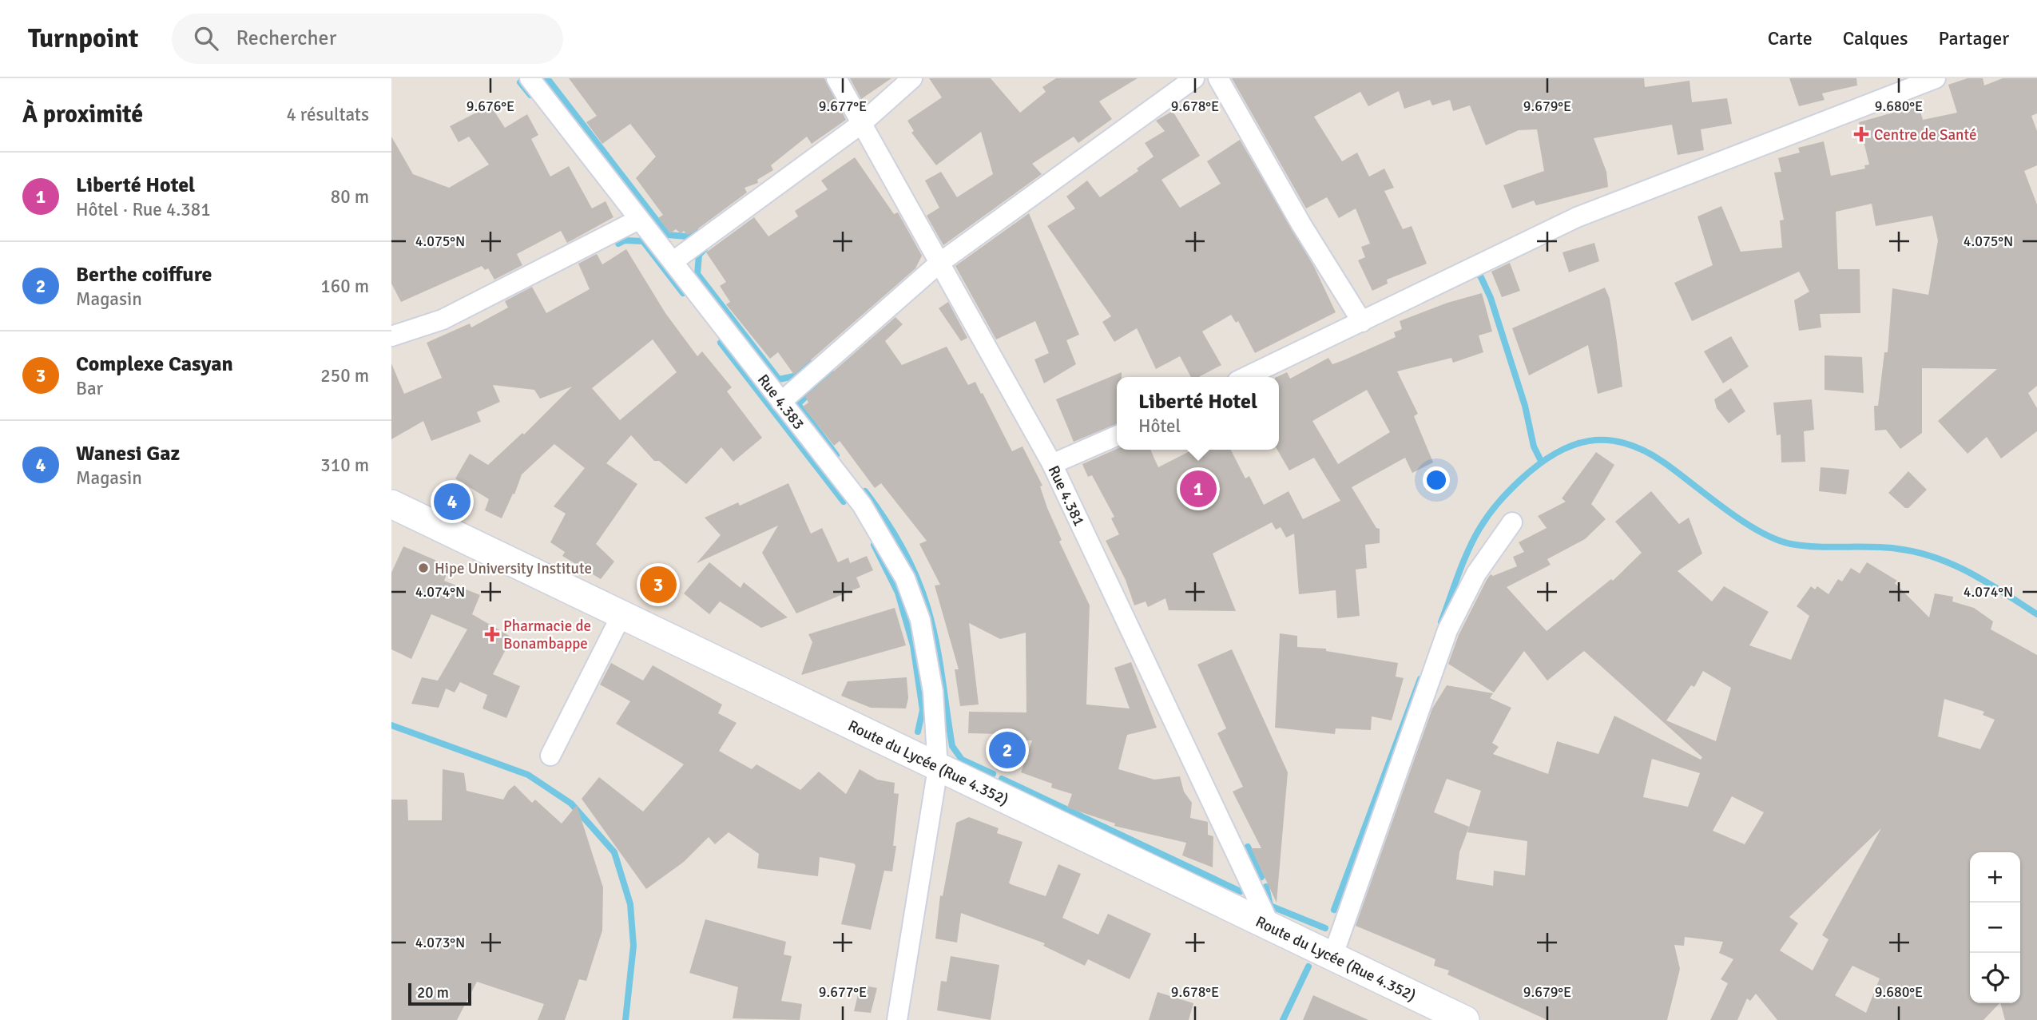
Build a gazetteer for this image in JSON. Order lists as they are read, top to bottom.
{
  "streets": {
    "main road": ["Route du Lycée (Rue 4.352)"],
    "street": ["Rue 4.383", "Rue 4.381"]
  },
  "crossings": [
    ["Rue 4.383", "Route du Lycée (Rue 4.352)"],
    ["Rue 4.381", "Route du Lycée (Rue 4.352)"]
  ],
  "places": {
    "health": ["Centre de Santé", "Pharmacie de Bonambappe"],
    "other": ["Hipe University Institute"]
  },
  "scale_bar": "20 m",
  "page": {
    "header": "Turnpoint",
    "search": "Rechercher",
    "nav": ["Carte", "Calques", "Partager"],
    "heading": ["À proximité", "4 résultats"],
    "list": [
      {
        "mark": "1",
        "name": "Liberté Hotel",
        "note": "Hôtel · Rue 4.381",
        "value": "80 m"
      },
      {
        "mark": "2",
        "name": "Berthe coiffure",
        "note": "Magasin",
        "value": "160 m"
      },
      {
        "mark": "3",
        "name": "Complexe Casyan",
        "note": "Bar",
        "value": "250 m"
      },
      {
        "mark": "4",
        "name": "Wanesi Gaz",
        "note": "Magasin",
        "value": "310 m"
      }
    ],
    "popup": ["Liberté Hotel", "Hôtel"],
    "pins": [
      "1",
      "4",
      "3",
      "2"
    ],
    "map_buttons": ["+", "−"],
    "scale": "20 m"
  },
  "coordinates": [
    "9.676°E",
    "9.677°E",
    "9.678°E",
    "9.679°E",
    "9.680°E",
    "4.075°N",
    "4.074°N",
    "4.073°N"
  ]
}
